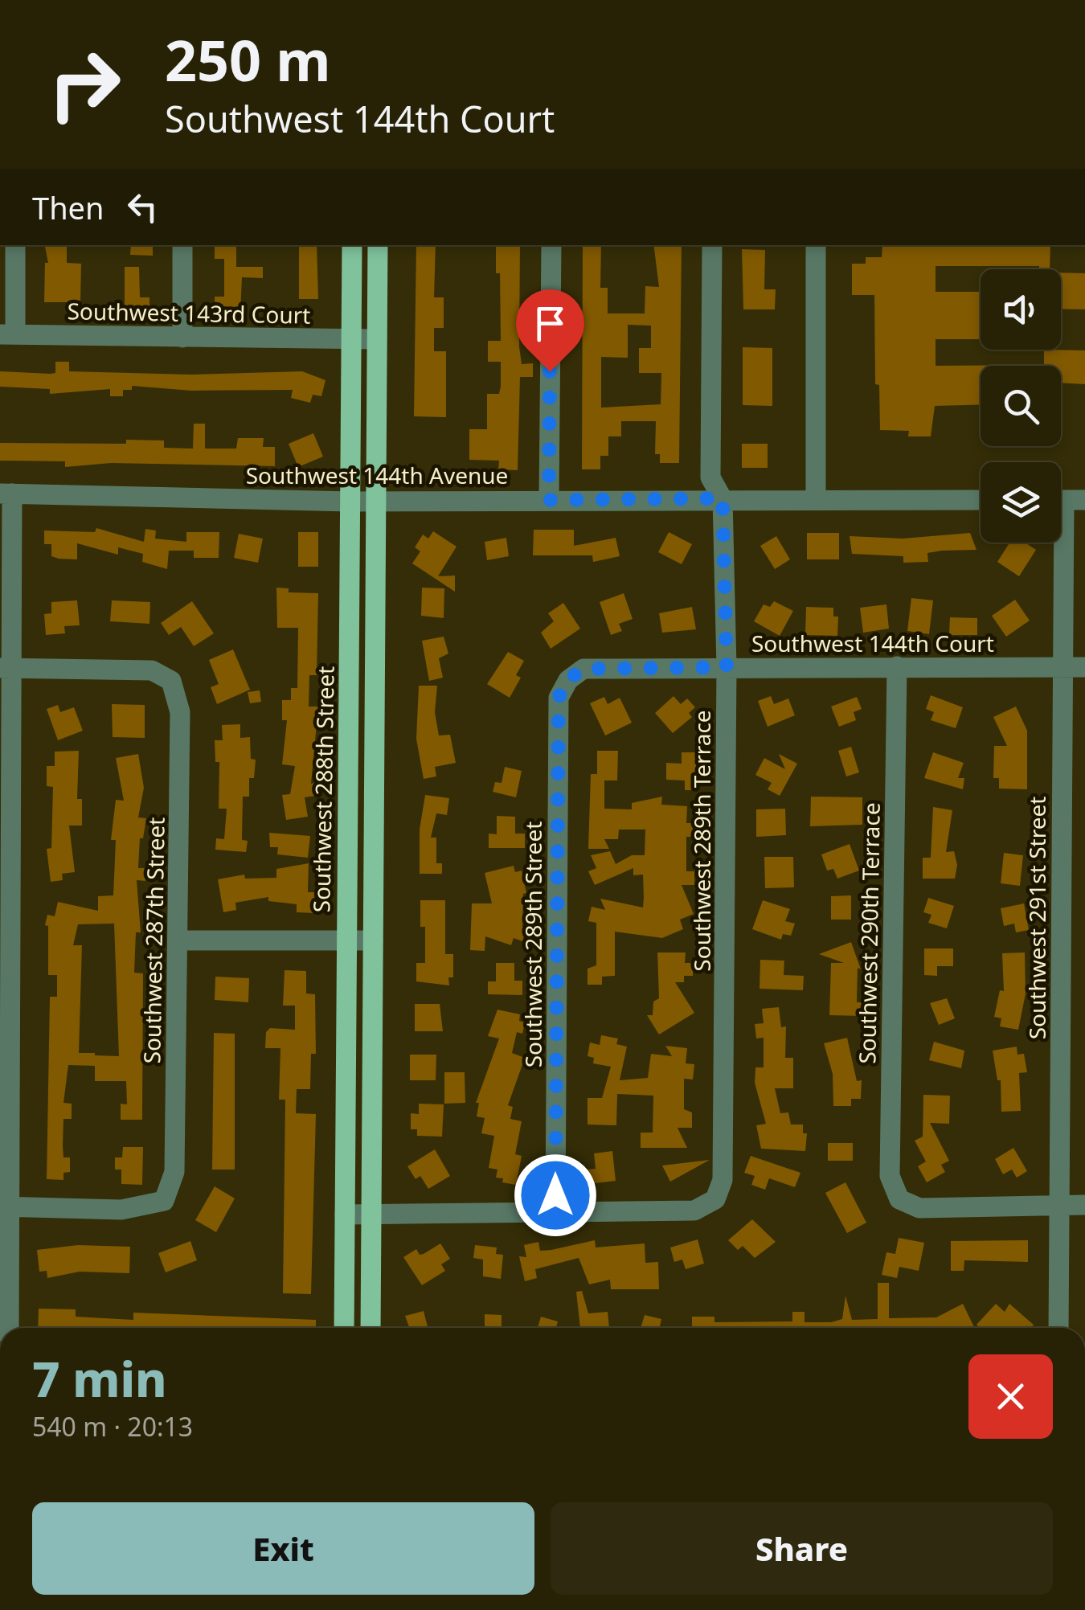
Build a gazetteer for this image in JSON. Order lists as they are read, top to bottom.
{
  "streets": {
    "main road": ["Southwest 288th Street"],
    "street": [
      "Southwest 143rd Court",
      "Southwest 144th Avenue",
      "Southwest 144th Court",
      "Southwest 289th Terrace",
      "Southwest 291st Street",
      "Southwest 290th Terrace",
      "Southwest 287th Street",
      "Southwest 289th Street"
    ]
  },
  "crossings": [
    ["Southwest 143rd Court", "Southwest 288th Street"],
    ["Southwest 144th Avenue", "Southwest 288th Street"],
    ["Southwest 144th Avenue", "Southwest 289th Terrace"],
    ["Southwest 144th Court", "Southwest 289th Terrace"],
    ["Southwest 144th Court", "Southwest 291st Street"],
    ["Southwest 144th Court", "Southwest 290th Terrace"],
    ["Southwest 144th Court", "Southwest 289th Street"],
    ["Southwest 289th Terrace", "Southwest 289th Street"],
    ["Southwest 291st Street", "Southwest 290th Terrace"]
  ],
  "page": {
    "turn": ["250 m", "Southwest 144th Court"],
    "then": "Then",
    "heading": ["7 min", "540 m · 20:13"],
    "buttons": ["Exit", "Share"]
  }
}
